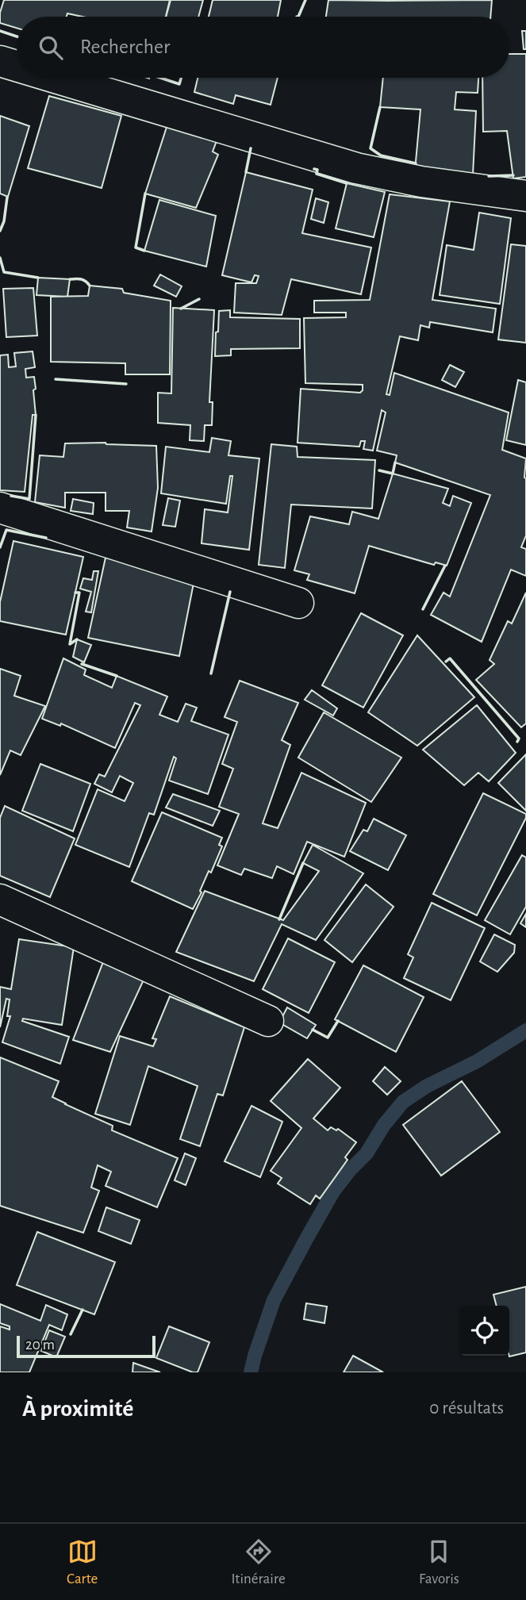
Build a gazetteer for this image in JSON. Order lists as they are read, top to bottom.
{
  "scale_bar": "20 m",
  "page": {
    "search": "Rechercher",
    "scale": "20 m",
    "heading": ["À proximité", "0 résultats"],
    "nav": ["Carte", "Itinéraire", "Favoris"]
  }
}
